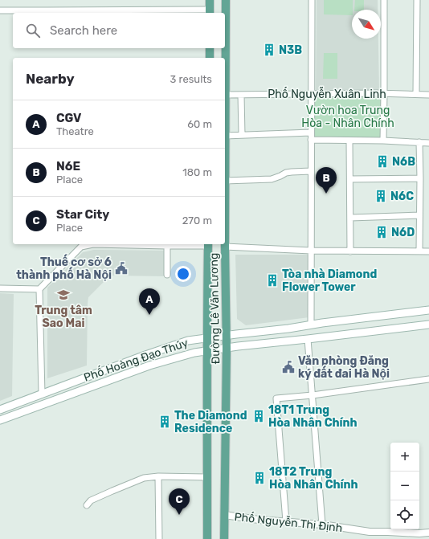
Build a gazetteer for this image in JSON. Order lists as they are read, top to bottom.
{
  "streets": {
    "main road": ["Đường Lê Văn Lương", "Phố Hoàng Đạo Thúy"],
    "street": ["Phố Nguyễn Xuân Linh", "Phố Nguyễn Thị Định"]
  },
  "crossings": [
    ["Phố Nguyễn Xuân Linh", "Đường Lê Văn Lương"],
    ["Đường Lê Văn Lương", "Phố Hoàng Đạo Thúy"],
    ["Đường Lê Văn Lương", "Phố Nguyễn Thị Định"]
  ],
  "parks": ["Vườn hoa Trung Hòa - Nhân Chính"],
  "places": {
    "building": [
      "N3B",
      "N6B",
      "N6C",
      "N6D",
      "Tòa nhà Diamond Flower Tower",
      "18T1 Trung Hòa Nhân Chính",
      "The Diamond Residence",
      "18T2 Trung Hòa Nhân Chính"
    ],
    "public building": ["Thuế cơ sở 6 thành phố Hà Nội", "Văn phòng Đăng ký đất đai Hà Nội"],
    "school or university": ["Trung tâm Sao Mai"]
  },
  "north": "bottom right",
  "page": {
    "search": "Search here",
    "heading": ["Nearby", "3 results"],
    "list": [
      {
        "mark": "A",
        "name": "CGV",
        "note": "Theatre",
        "value": "60 m"
      },
      {
        "mark": "B",
        "name": "N6E",
        "note": "Place",
        "value": "180 m"
      },
      {
        "mark": "C",
        "name": "Star City",
        "note": "Place",
        "value": "270 m"
      }
    ],
    "pins": ["B", "A", "C"],
    "map_buttons": ["+", "−"]
  }
}
